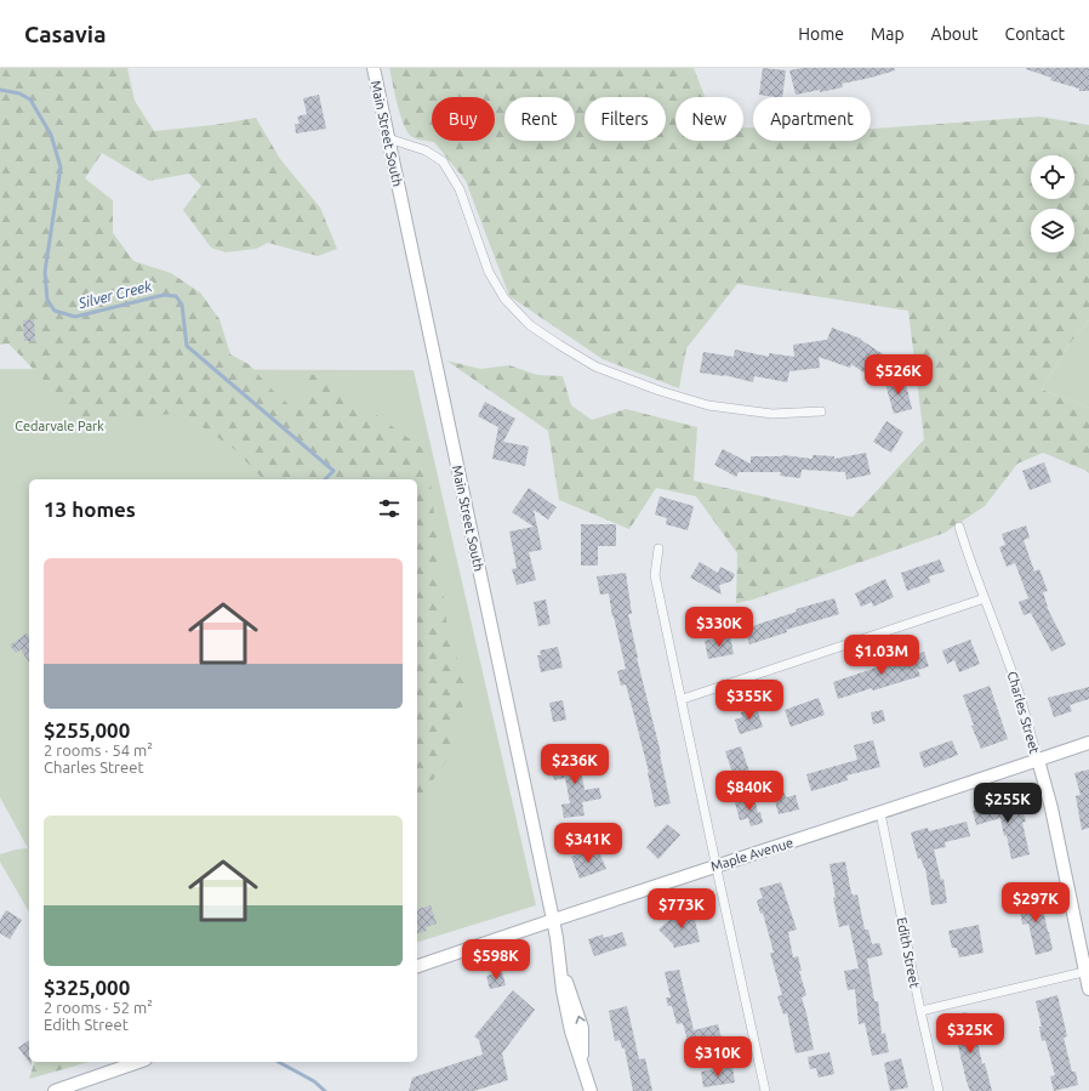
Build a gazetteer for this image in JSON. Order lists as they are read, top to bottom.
{
  "streets": {
    "street": [
      "Main Street South",
      "Charles Street",
      "Maple Avenue",
      "Edith Street"
    ]
  },
  "crossings": [
    ["Main Street South", "Maple Avenue"],
    ["Charles Street", "Maple Avenue"],
    ["Maple Avenue", "Edith Street"]
  ],
  "water": ["Silver Creek"],
  "parks": ["Cedarvale Park"],
  "page": {
    "header": "Casavia",
    "nav": [
      "Home",
      "Map",
      "About",
      "Contact"
    ],
    "chip": [
      "Buy",
      "Rent",
      "Filters",
      "New",
      "Apartment"
    ],
    "price": [
      "$526K",
      "$330K",
      "$1.03M",
      "$355K",
      "$236K",
      "$840K",
      "$255K",
      "$341K",
      "$297K",
      "$773K",
      "$598K",
      "$325K",
      "$310K"
    ],
    "heading": "13 homes",
    "list": [
      {
        "name": "$255,000",
        "note": "2 rooms · 54 m² · Charles Street"
      },
      {
        "name": "$325,000",
        "note": "2 rooms · 52 m² · Edith Street"
      }
    ]
  }
}
